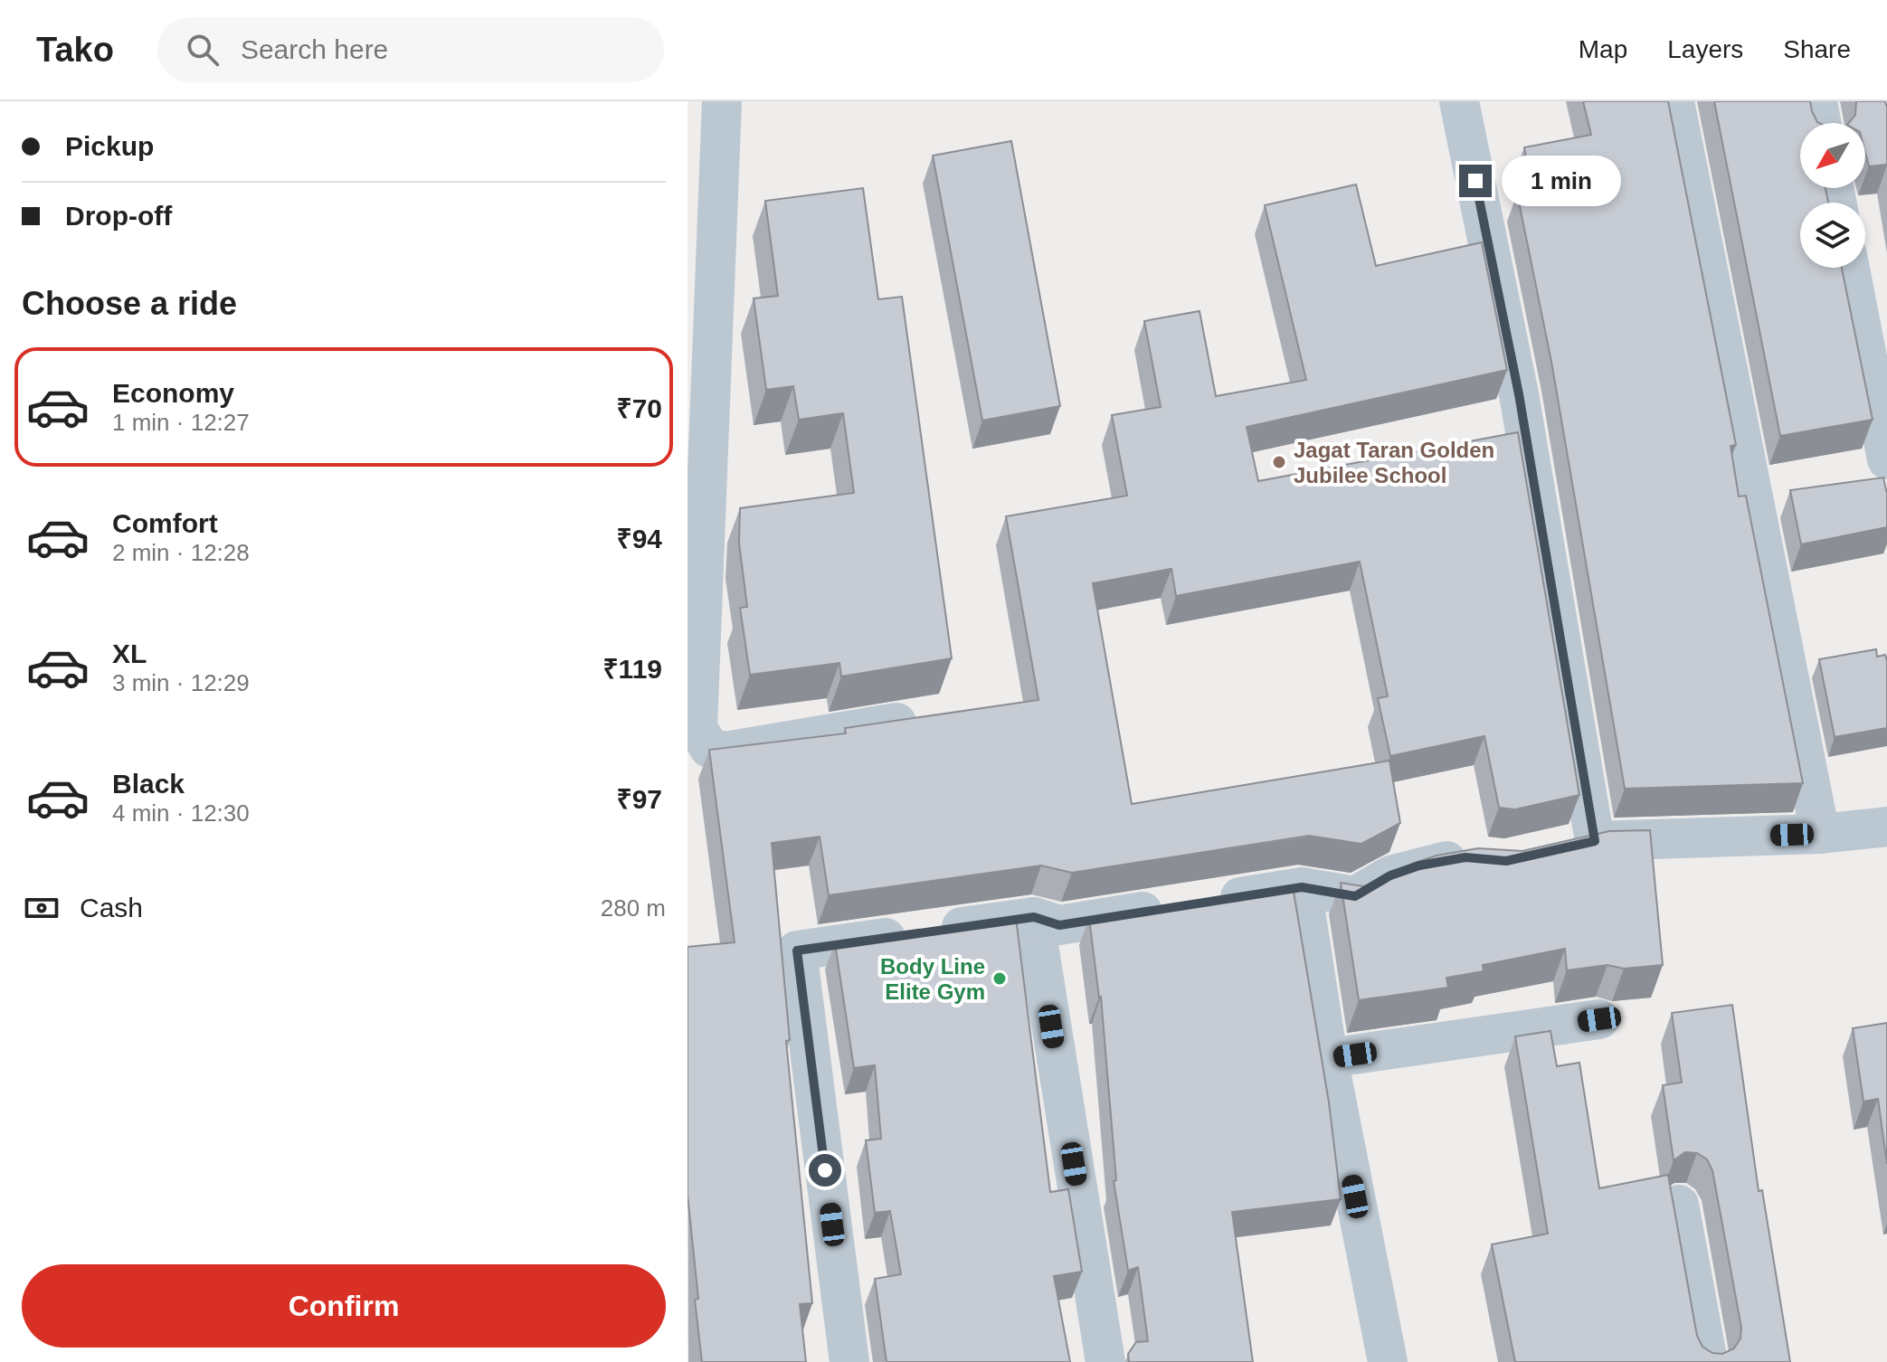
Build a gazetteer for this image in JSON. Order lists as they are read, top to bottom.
{
  "places": ["Jagat Taran Golden Jubilee School", "Body Line Elite Gym"],
  "north": "bottom left",
  "page": {
    "header": "Tako",
    "search": "Search here",
    "nav": ["Map", "Layers", "Share"],
    "banner": ["Pickup", "Drop-off"],
    "bubble": "1 min",
    "heading": "Choose a ride",
    "list": [
      {
        "name": "Economy",
        "note": "1 min · 12:27",
        "value": "₹70"
      },
      {
        "name": "Comfort",
        "note": "2 min · 12:28",
        "value": "₹94"
      },
      {
        "name": "XL",
        "note": "3 min · 12:29",
        "value": "₹119"
      },
      {
        "name": "Black",
        "note": "4 min · 12:30",
        "value": "₹97"
      }
    ],
    "pay": ["Cash", "280 m"],
    "buttons": "Confirm"
  }
}
